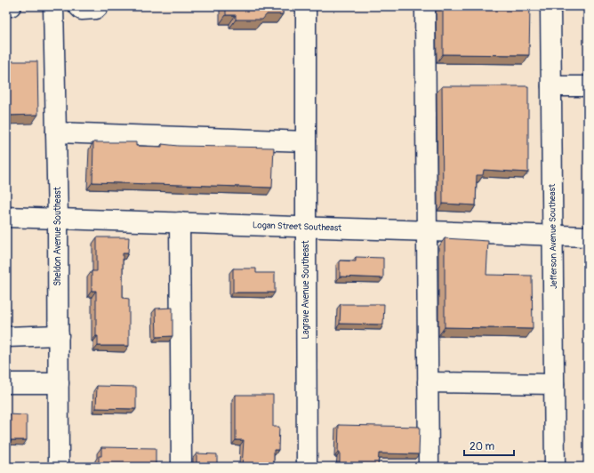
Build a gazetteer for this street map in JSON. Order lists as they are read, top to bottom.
{
  "streets": {
    "street": [
      "Logan Street Southeast",
      "Sheldon Avenue Southeast",
      "Jefferson Avenue Southeast",
      "Lagrave Avenue Southeast"
    ]
  },
  "crossings": [
    ["Logan Street Southeast", "Sheldon Avenue Southeast"],
    ["Logan Street Southeast", "Jefferson Avenue Southeast"],
    ["Logan Street Southeast", "Lagrave Avenue Southeast"]
  ],
  "scale_bar": "20 m"
}
